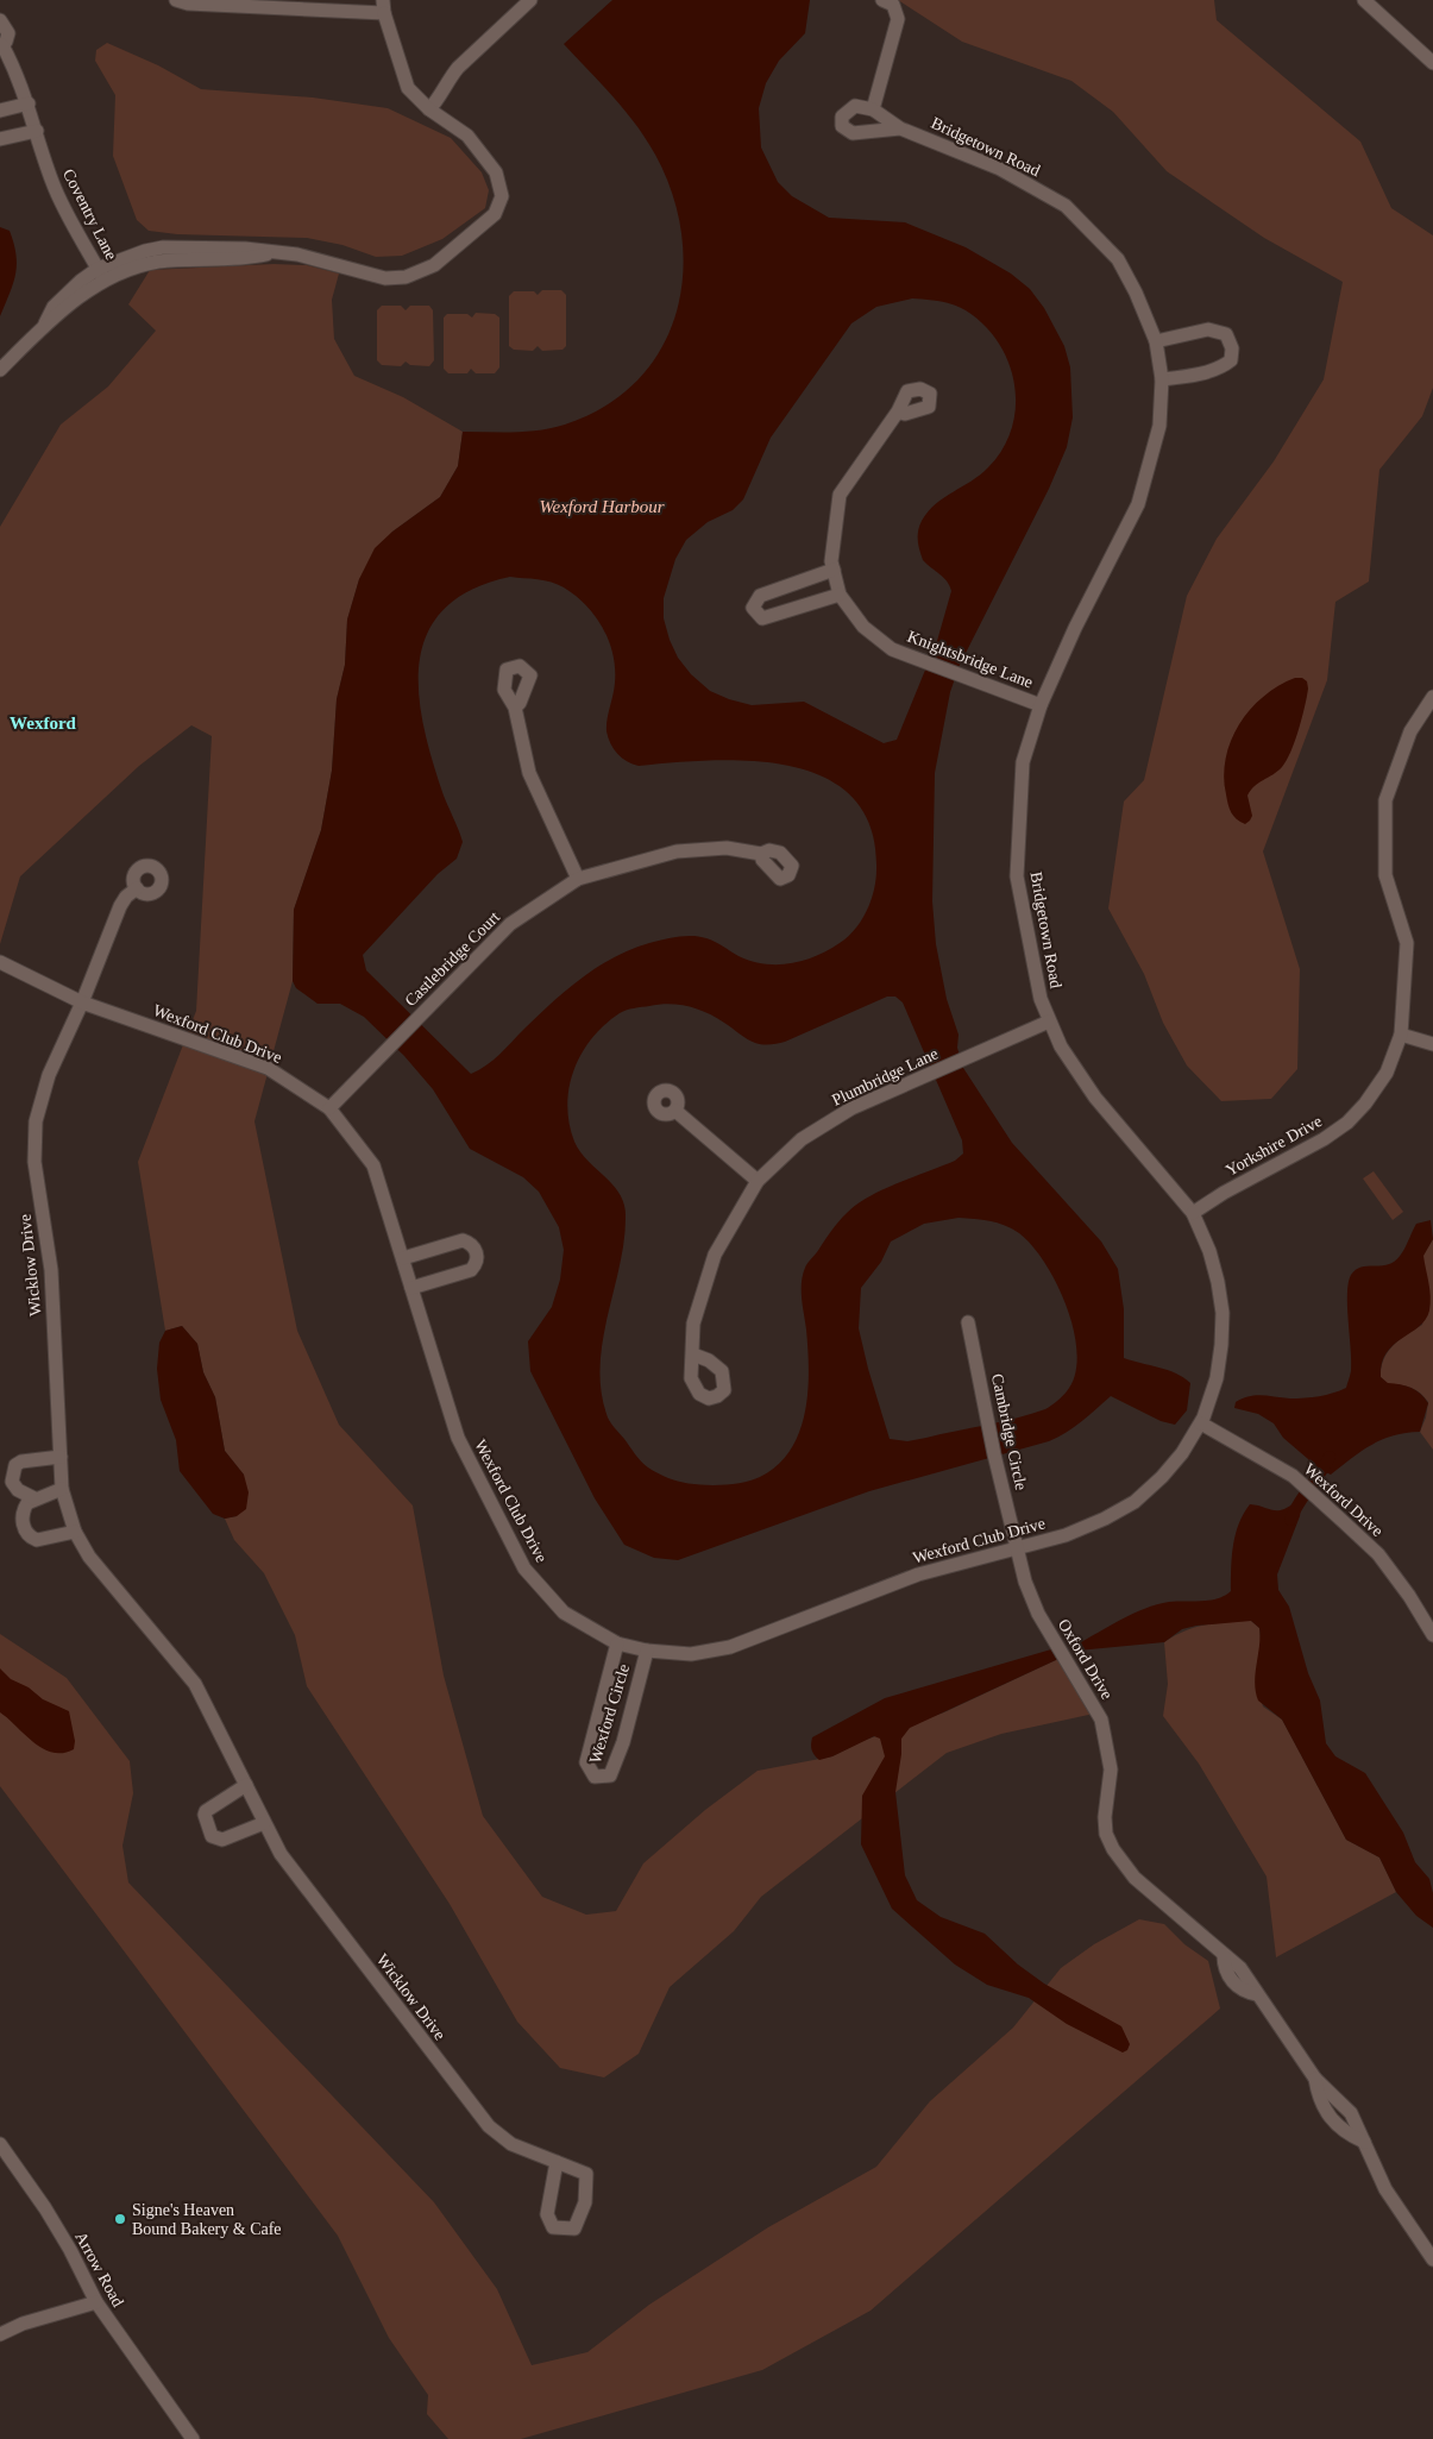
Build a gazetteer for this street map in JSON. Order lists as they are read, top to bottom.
{
  "streets": {
    "street": [
      "Bridgetown Road",
      "Coventry Lane",
      "Knightsbridge Lane",
      "Castlebridge Court",
      "Wexford Club Drive",
      "Plumbridge Lane",
      "Yorkshire Drive",
      "Wicklow Drive",
      "Cambridge Circle",
      "Wexford Drive",
      "Oxford Drive",
      "Wexford Circle",
      "Arrow Road"
    ]
  },
  "crossings": [
    ["Bridgetown Road", "Knightsbridge Lane"],
    ["Bridgetown Road", "Wexford Club Drive"],
    ["Bridgetown Road", "Plumbridge Lane"],
    ["Bridgetown Road", "Yorkshire Drive"],
    ["Bridgetown Road", "Wexford Drive"],
    ["Castlebridge Court", "Wexford Club Drive"],
    ["Wexford Club Drive", "Wicklow Drive"],
    ["Wexford Club Drive", "Cambridge Circle"],
    ["Wexford Club Drive", "Wexford Drive"],
    ["Wexford Club Drive", "Oxford Drive"],
    ["Wexford Club Drive", "Wexford Circle"],
    ["Cambridge Circle", "Oxford Drive"]
  ],
  "districts": ["Wexford"],
  "water": ["Wexford Harbour"],
  "places": ["Signe's Heaven Bound Bakery & Cafe"]
}
